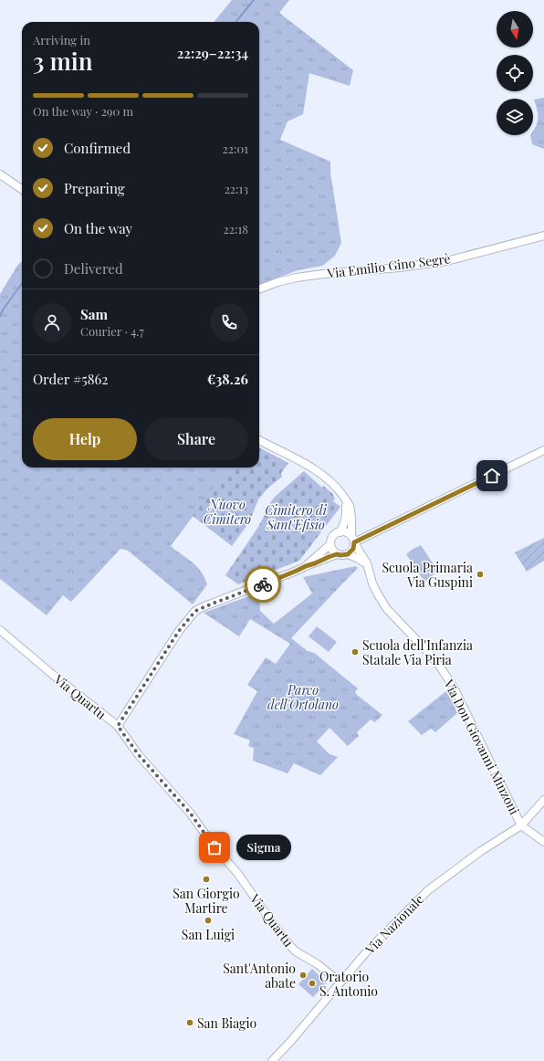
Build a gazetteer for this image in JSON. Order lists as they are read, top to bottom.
{
  "streets": {
    "street": [
      "Via Emilio Gino Segrè",
      "Via Quartu",
      "Via Don Giovanni Minzoni",
      "Via Nazionale"
    ]
  },
  "crossings": [
    ["Via Quartu", "Via Nazionale"],
    ["Via Don Giovanni Minzoni", "Via Nazionale"]
  ],
  "parks": ["Nuovo Cimitero", "Cimitero di Sant'Efisio", "Parco dell'Ortolano"],
  "places": [
    "Scuola Primaria Via Guspini",
    "Scuola dell'Infanzia Statale Via Piria",
    "Sigma",
    "San Giorgio Martire",
    "San Luigi",
    "Sant'Antonio abate",
    "Oratorio S. Antonio",
    "San Biagio"
  ],
  "north": "bottom",
  "page": {
    "heading": ["3 min", "Arriving in", "22:29–22:34"],
    "panel": [
      "Sam",
      "Courier · 4.7",
      "Order #5862",
      "€38.26"
    ],
    "bar": "On the way · 290 m",
    "list": [
      ["Confirmed", "22:01"],
      ["Preparing", "22:13"],
      ["On the way", "22:18"],
      "Delivered"
    ],
    "buttons": ["Help", "Share"],
    "bubble": "Sigma"
  }
}
